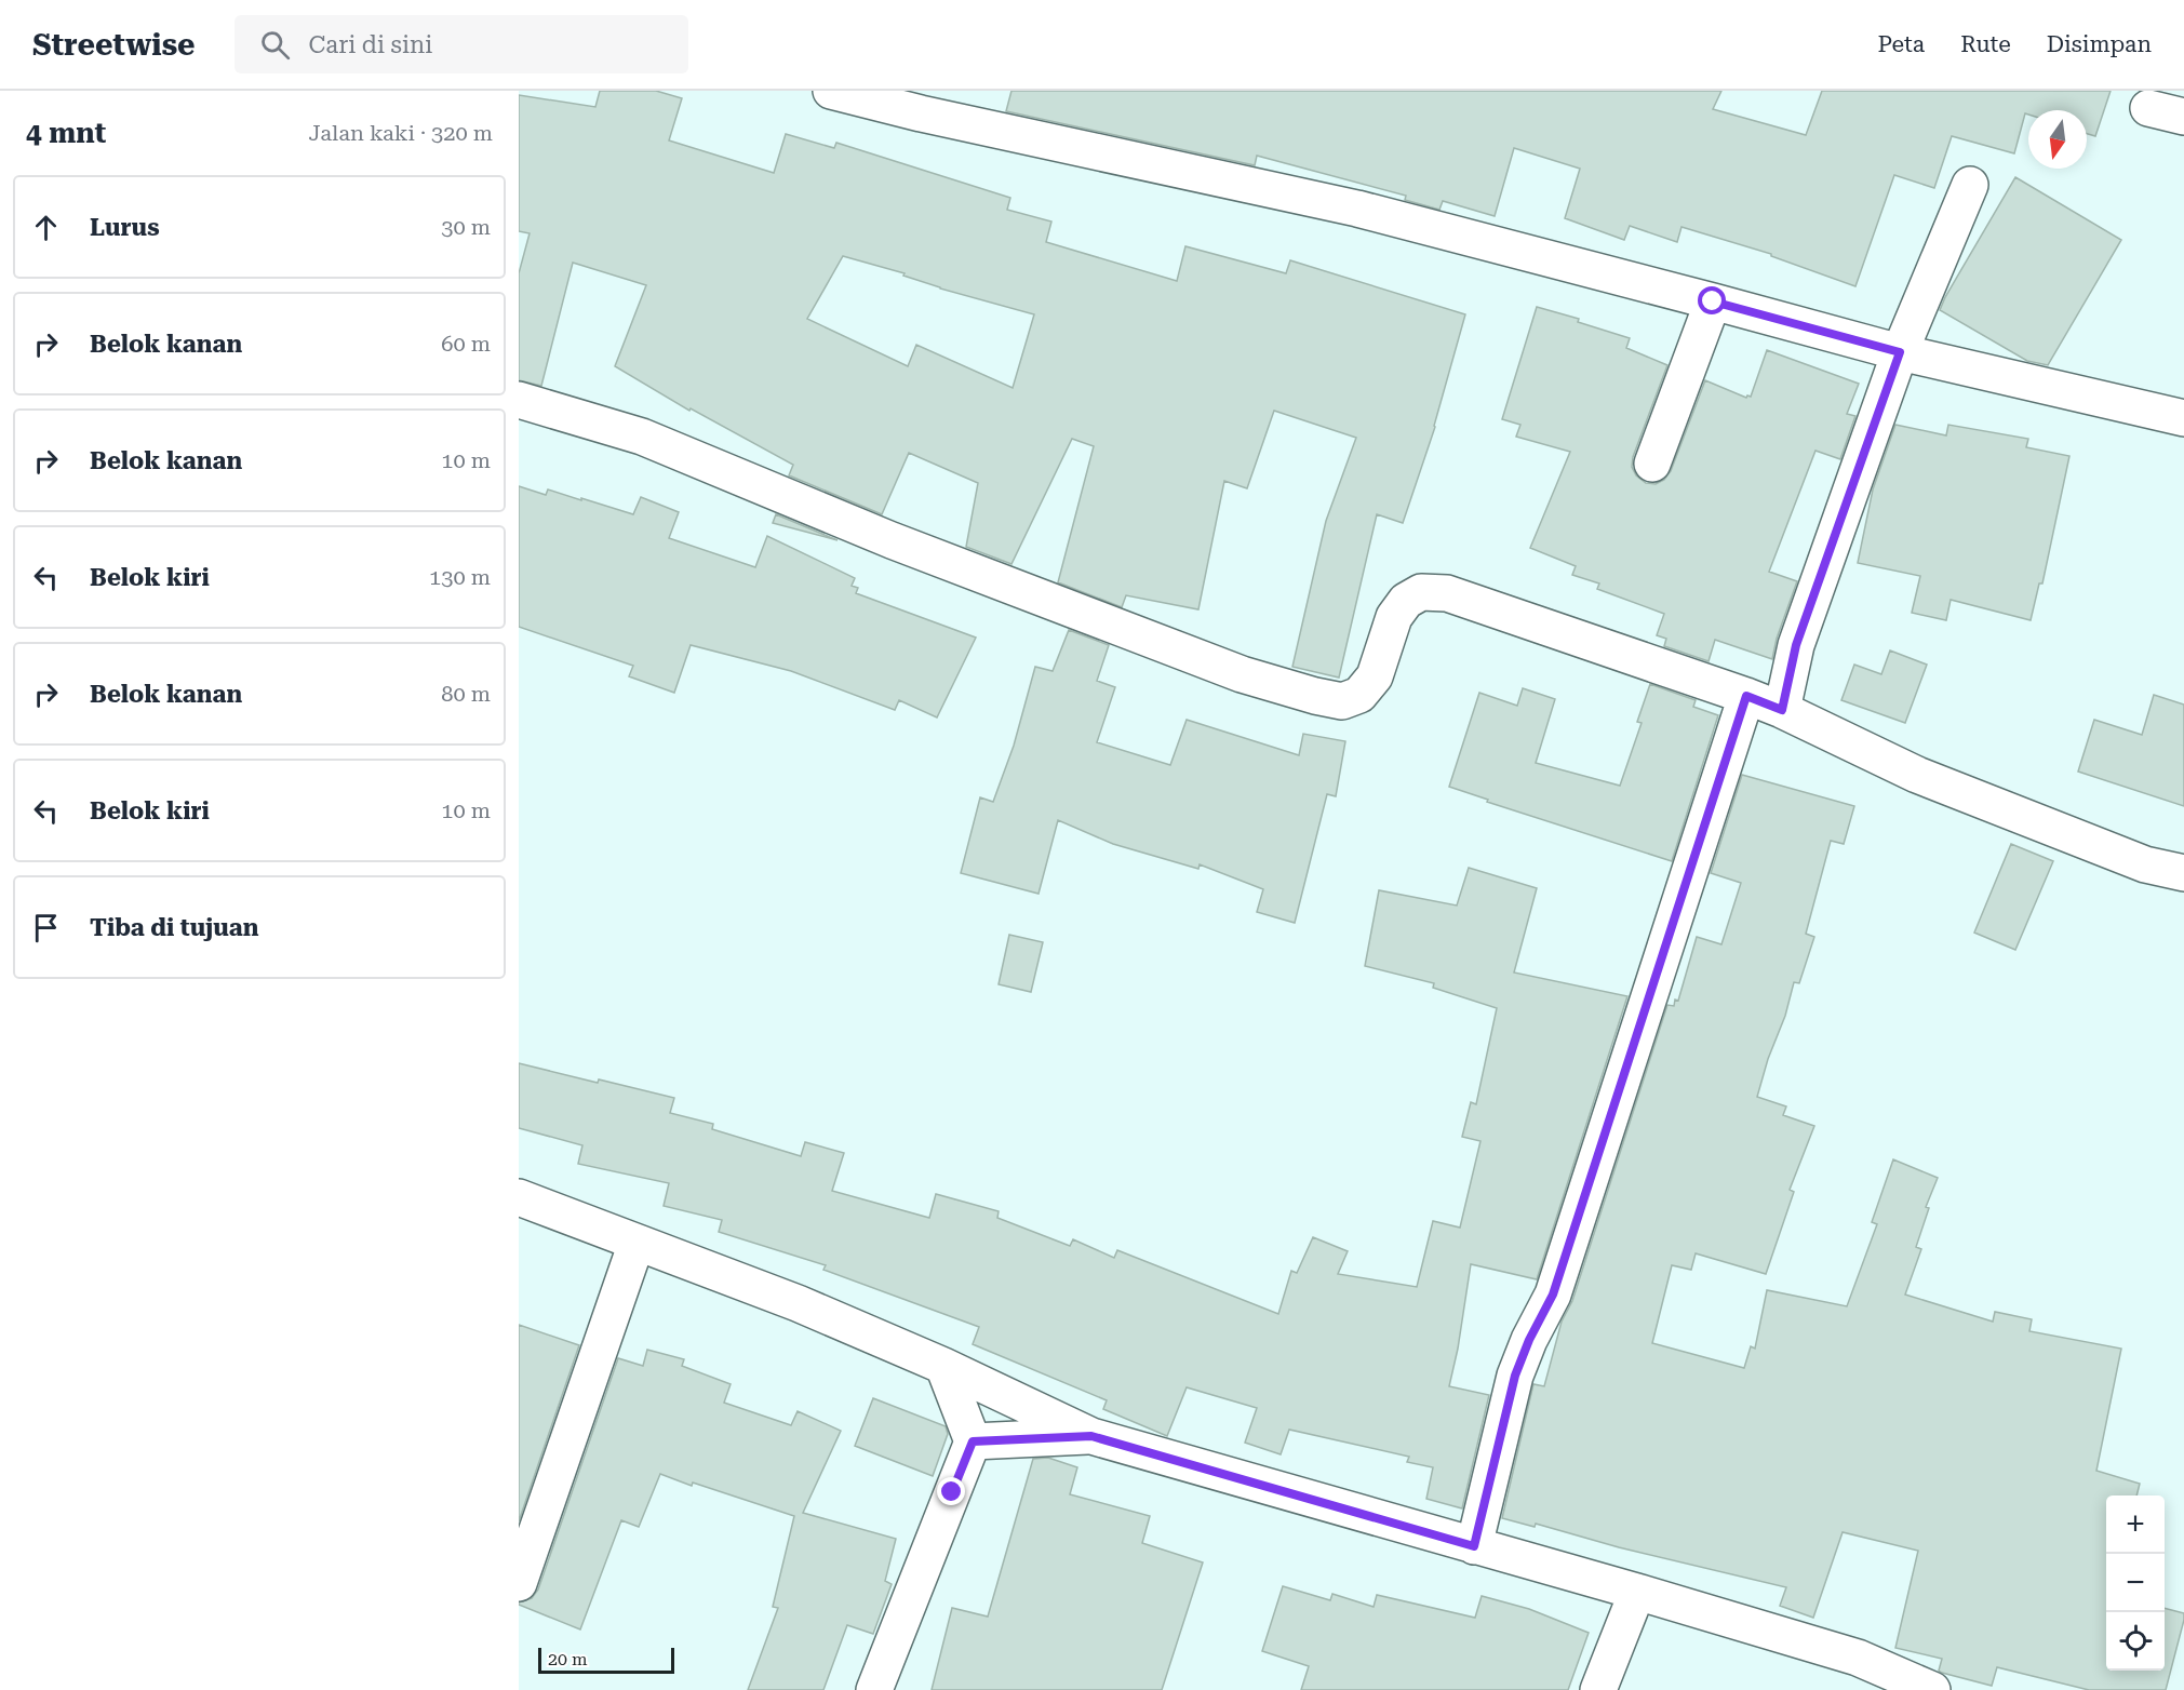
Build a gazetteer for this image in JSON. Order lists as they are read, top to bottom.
{
  "scale_bar": "20 m",
  "north": "bottom",
  "page": {
    "header": "Streetwise",
    "search": "Cari di sini",
    "nav": ["Peta", "Rute", "Disimpan"],
    "heading": ["4 mnt", "Jalan kaki · 320 m"],
    "list": [
      ["Lurus", "30 m"],
      ["Belok kanan", "60 m"],
      ["Belok kanan", "10 m"],
      ["Belok kiri", "130 m"],
      ["Belok kanan", "80 m"],
      ["Belok kiri", "10 m"],
      "Tiba di tujuan"
    ],
    "map_buttons": ["+", "−"],
    "scale": "20 m"
  }
}
